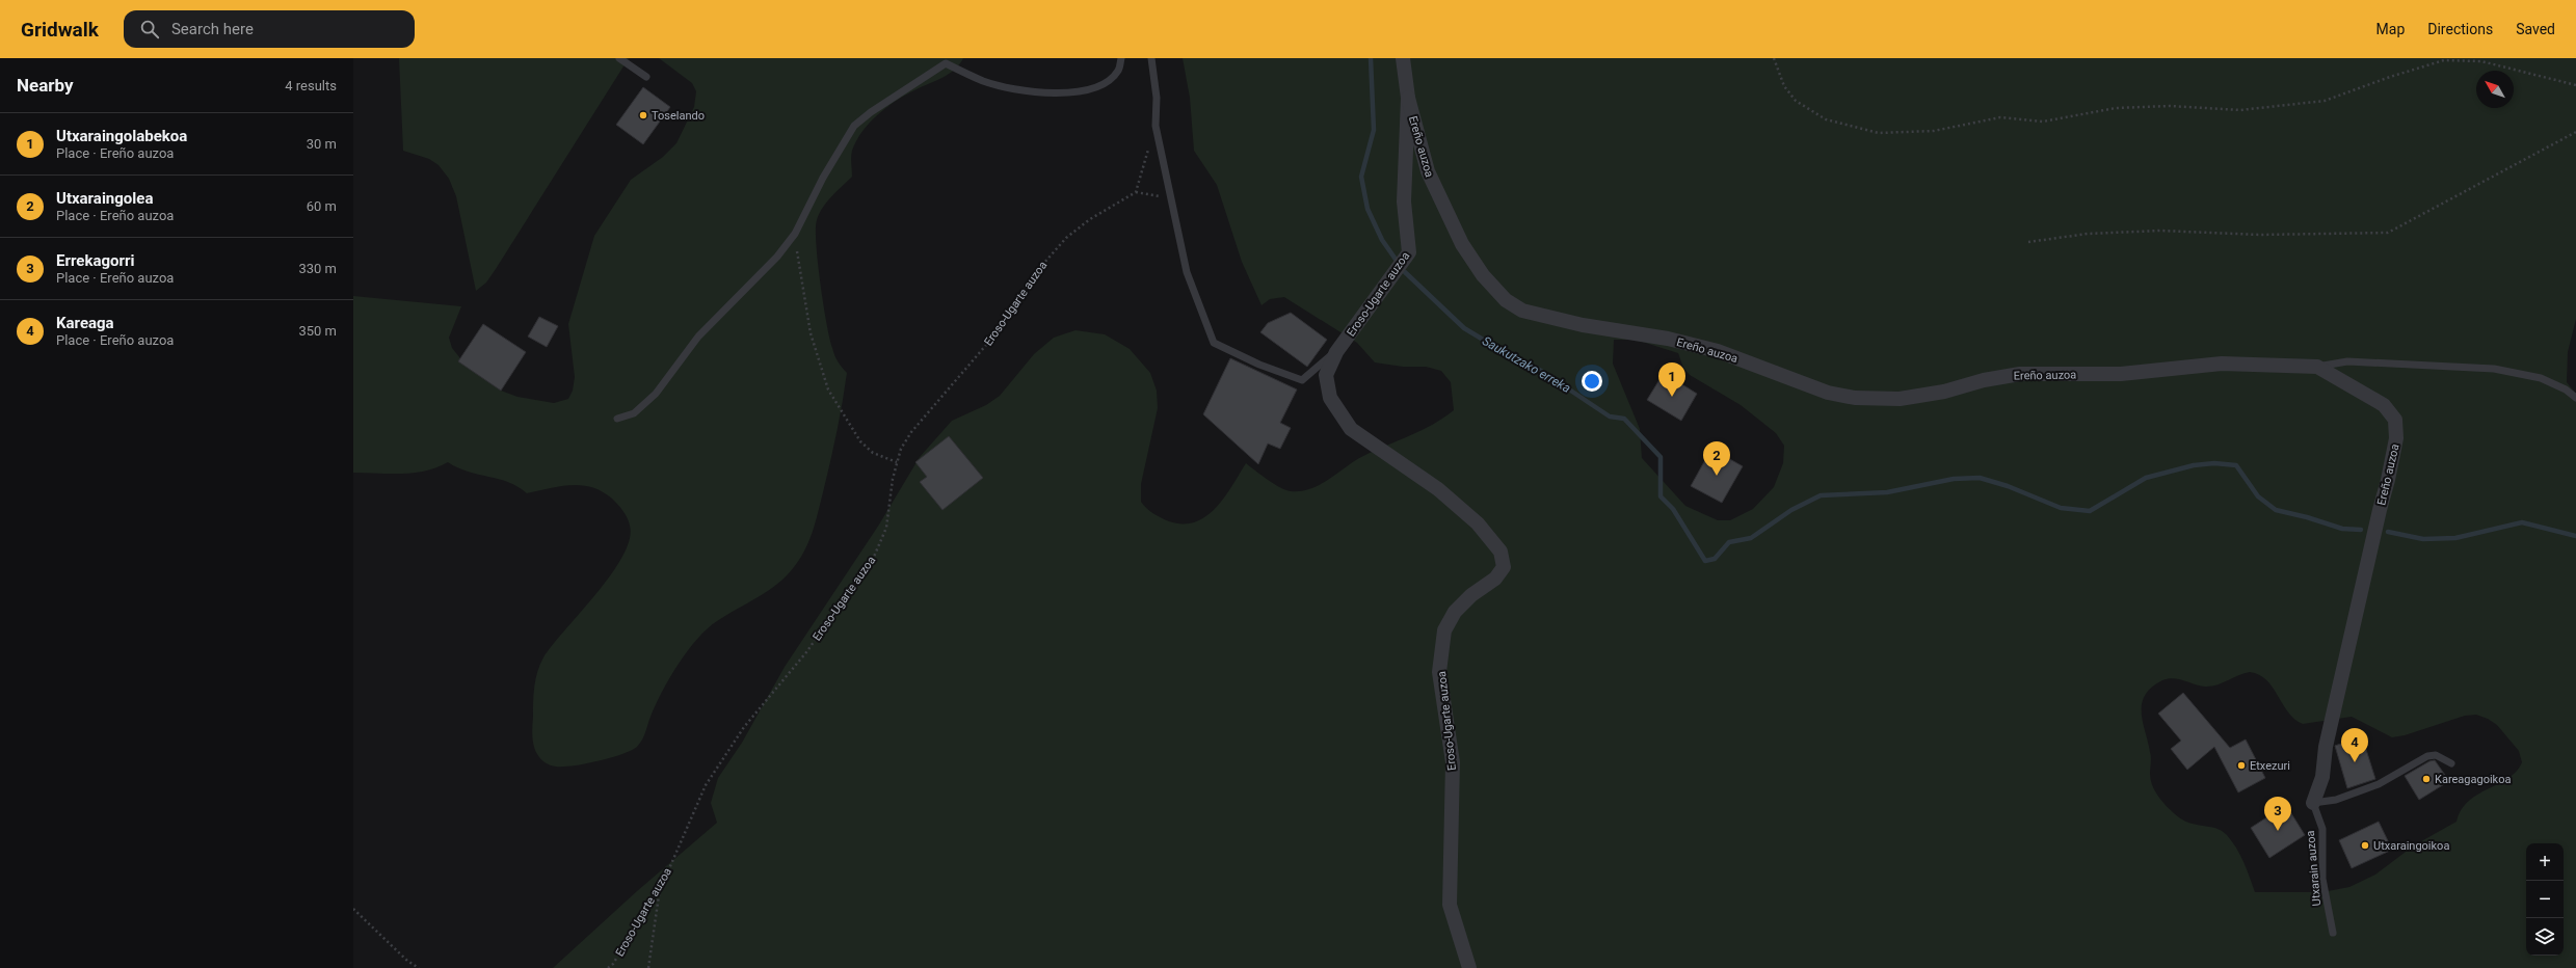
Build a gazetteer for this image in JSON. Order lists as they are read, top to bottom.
{
  "streets": {
    "street": ["Ereño auzoa", "Eroso-Ugarte auzoa"],
    "lane": ["Utxarain auzoa"]
  },
  "crossings": [
    ["Ereño auzoa", "Eroso-Ugarte auzoa"],
    ["Ereño auzoa", "Utxarain auzoa"]
  ],
  "water": ["Saukutzako erreka"],
  "places": [
    "Toselando",
    "Etxezuri",
    "Kareagagoikoa",
    "Utxaraingoikoa"
  ],
  "north": "top left",
  "page": {
    "header": "Gridwalk",
    "search": "Search here",
    "nav": ["Map", "Directions", "Saved"],
    "heading": ["Nearby", "4 results"],
    "list": [
      {
        "mark": "1",
        "name": "Utxaraingolabekoa",
        "note": "Place · Ereño auzoa",
        "value": "30 m"
      },
      {
        "mark": "2",
        "name": "Utxaraingolea",
        "note": "Place · Ereño auzoa",
        "value": "60 m"
      },
      {
        "mark": "3",
        "name": "Errekagorri",
        "note": "Place · Ereño auzoa",
        "value": "330 m"
      },
      {
        "mark": "4",
        "name": "Kareaga",
        "note": "Place · Ereño auzoa",
        "value": "350 m"
      }
    ],
    "pins": [
      "1",
      "2",
      "4",
      "3"
    ],
    "map_buttons": ["+", "−"]
  }
}
